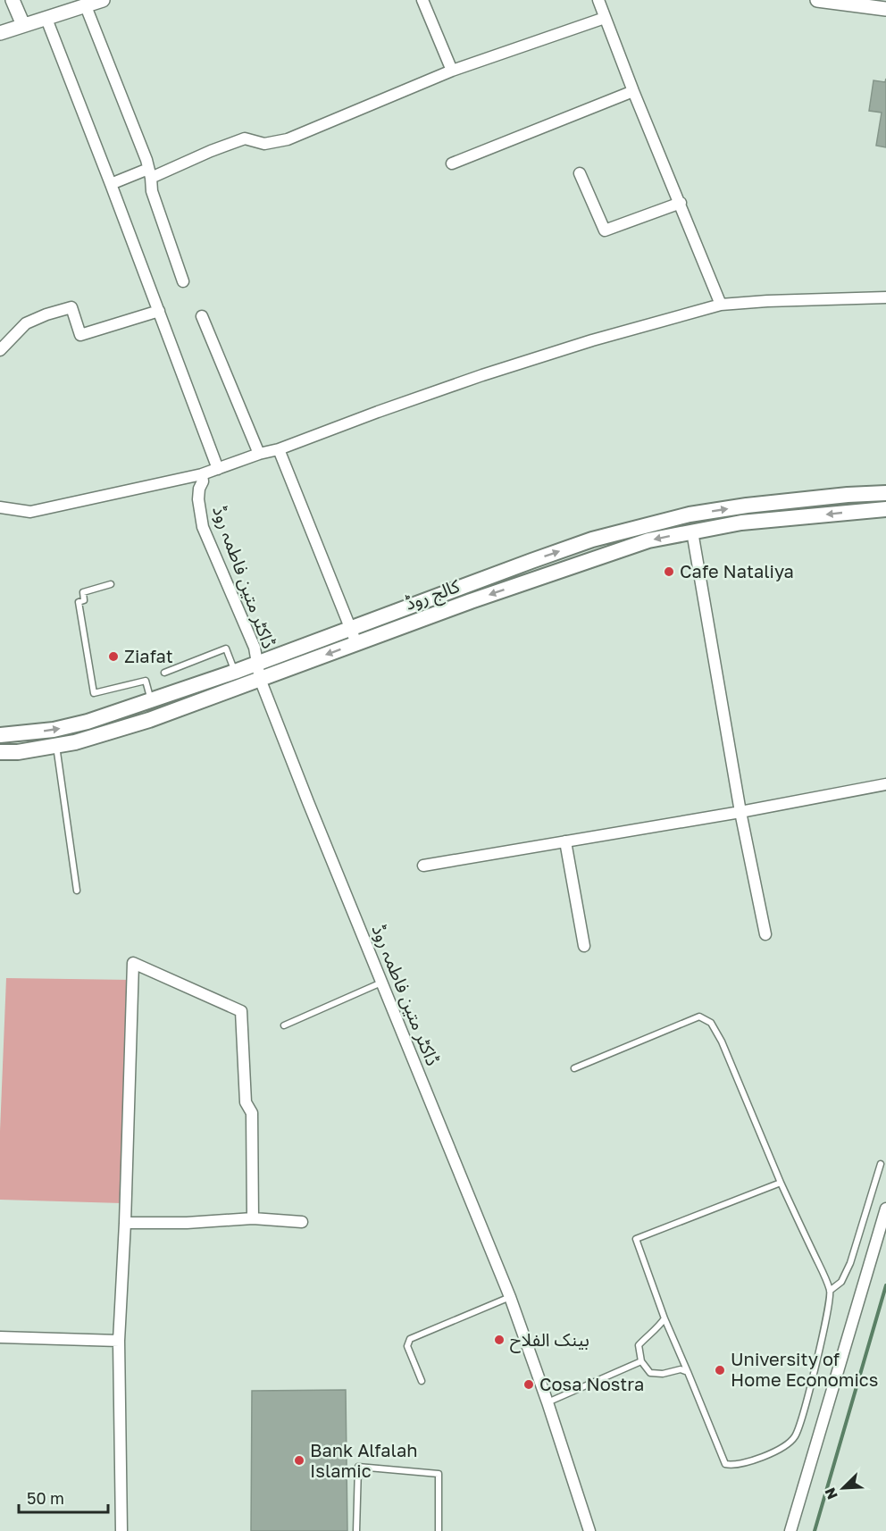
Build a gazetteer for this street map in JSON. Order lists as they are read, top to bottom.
{
  "streets": {
    "main road": ["کالج روڈ"],
    "street": ["ڈاکٹر متین فاطمہ روڈ"]
  },
  "crossings": [
    ["ڈاکٹر متین فاطمہ روڈ", "کالج روڈ"]
  ],
  "places": [
    "Cafe Nataliya",
    "Ziafat",
    "بینک الفلاح",
    "University of Home Economics",
    "Cosa Nostra",
    "Bank Alfalah Islamic"
  ],
  "scale_bar": "50 m",
  "north": "bottom left"
}
